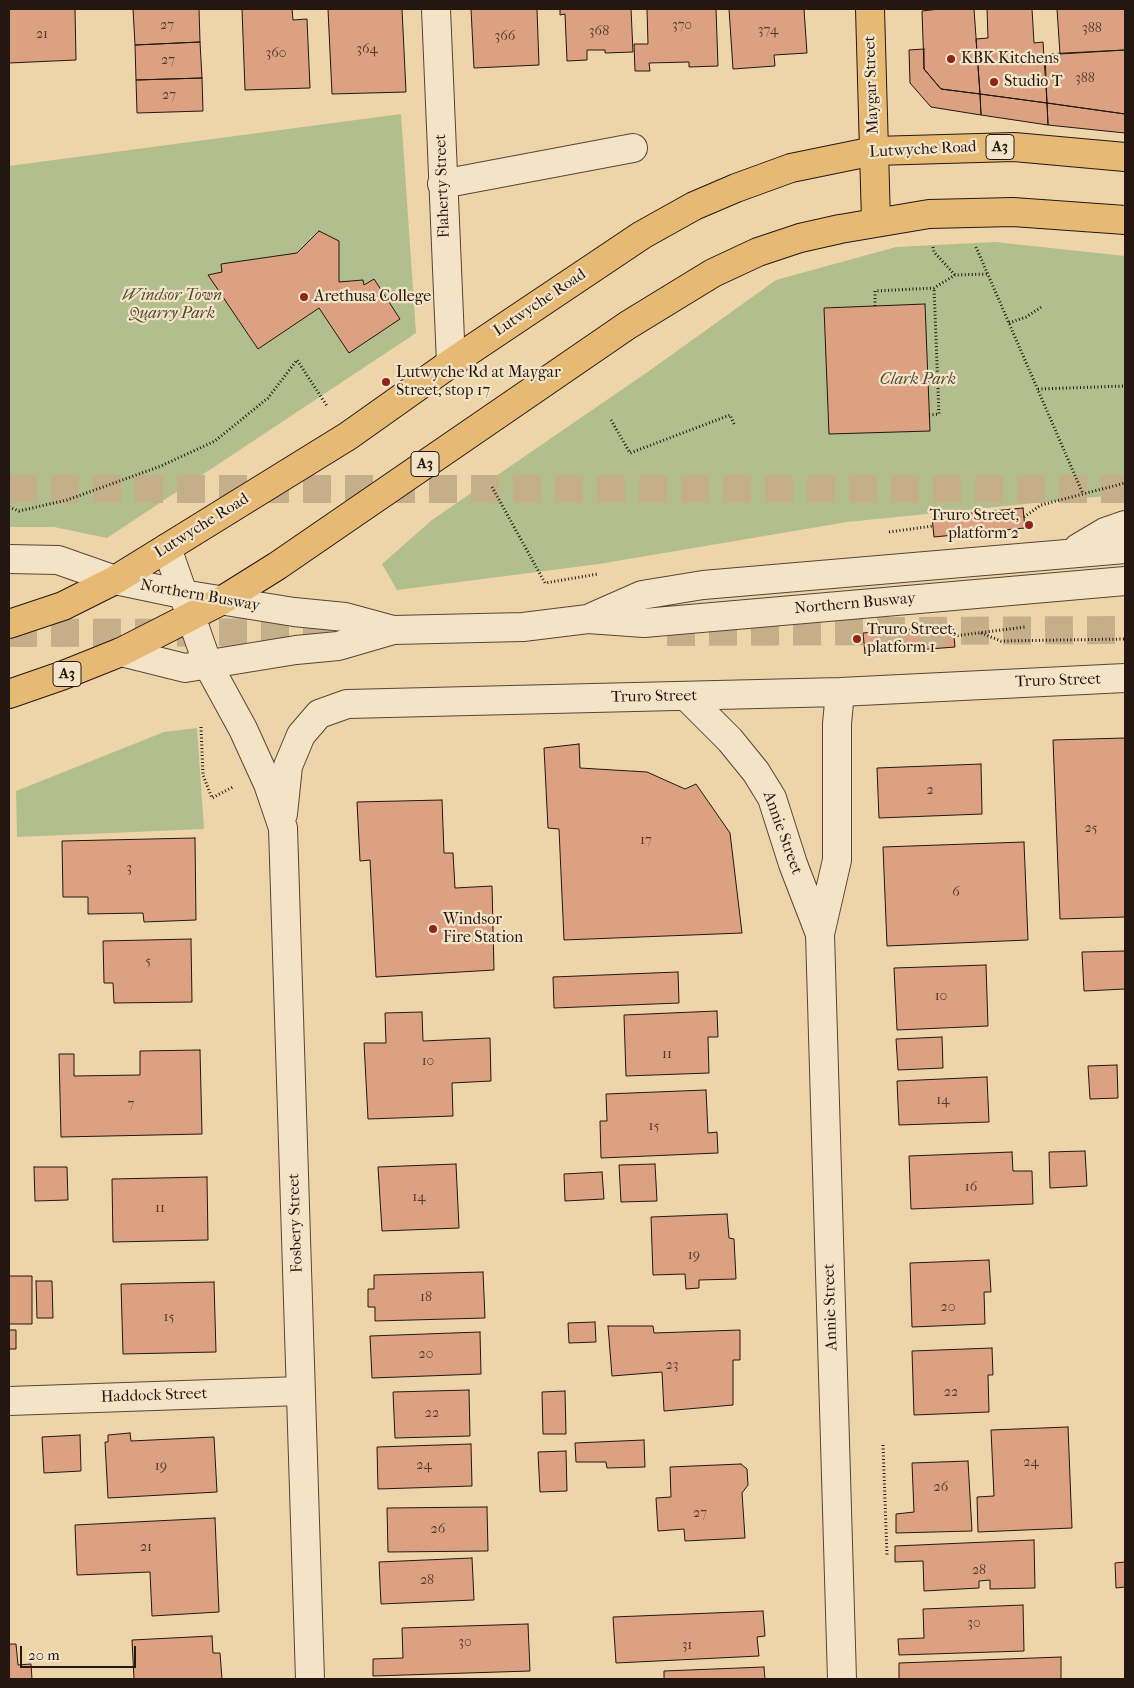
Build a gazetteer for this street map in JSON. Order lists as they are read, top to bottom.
{
  "streets": {
    "main road": ["Maygar Street", "A3", "Lutwyche Road"],
    "street": [
      "Flaherty Street",
      "Northern Busway",
      "Truro Street",
      "Annie Street",
      "Fosbery Street",
      "Haddock Street"
    ]
  },
  "crossings": [
    ["Maygar Street", "A3"],
    ["Maygar Street", "Lutwyche Road"],
    ["A3", "Northern Busway"],
    ["A3", "Fosbery Street"],
    ["Lutwyche Road", "Flaherty Street"],
    ["Lutwyche Road", "Northern Busway"],
    ["Lutwyche Road", "Fosbery Street"],
    ["Northern Busway", "Fosbery Street"],
    ["Truro Street", "Annie Street"],
    ["Truro Street", "Fosbery Street"],
    ["Fosbery Street", "Haddock Street"]
  ],
  "parks": ["Windsor Town Quarry Park", "Clark Park"],
  "places": [
    "KBK Kitchens",
    "Studio T",
    "Arethusa College",
    "Lutwyche Rd at Maygar Street, stop 17",
    "Truro Street, platform 2",
    "Truro Street, platform 1",
    "Windsor Fire Station"
  ],
  "house_numbers": [
    "27",
    "370",
    "388",
    "374",
    "368",
    "21",
    "366",
    "364",
    "360",
    "27",
    "388",
    "27",
    "2",
    "25",
    "17",
    "3",
    "6",
    "5",
    "10",
    "11",
    "10",
    "14",
    "7",
    "15",
    "16",
    "14",
    "11",
    "19",
    "18",
    "20",
    "15",
    "20",
    "23",
    "22",
    "22",
    "24",
    "24",
    "19",
    "26",
    "27",
    "26",
    "21",
    "28",
    "28",
    "30",
    "30",
    "31"
  ],
  "scale_bar": "20 m"
}
